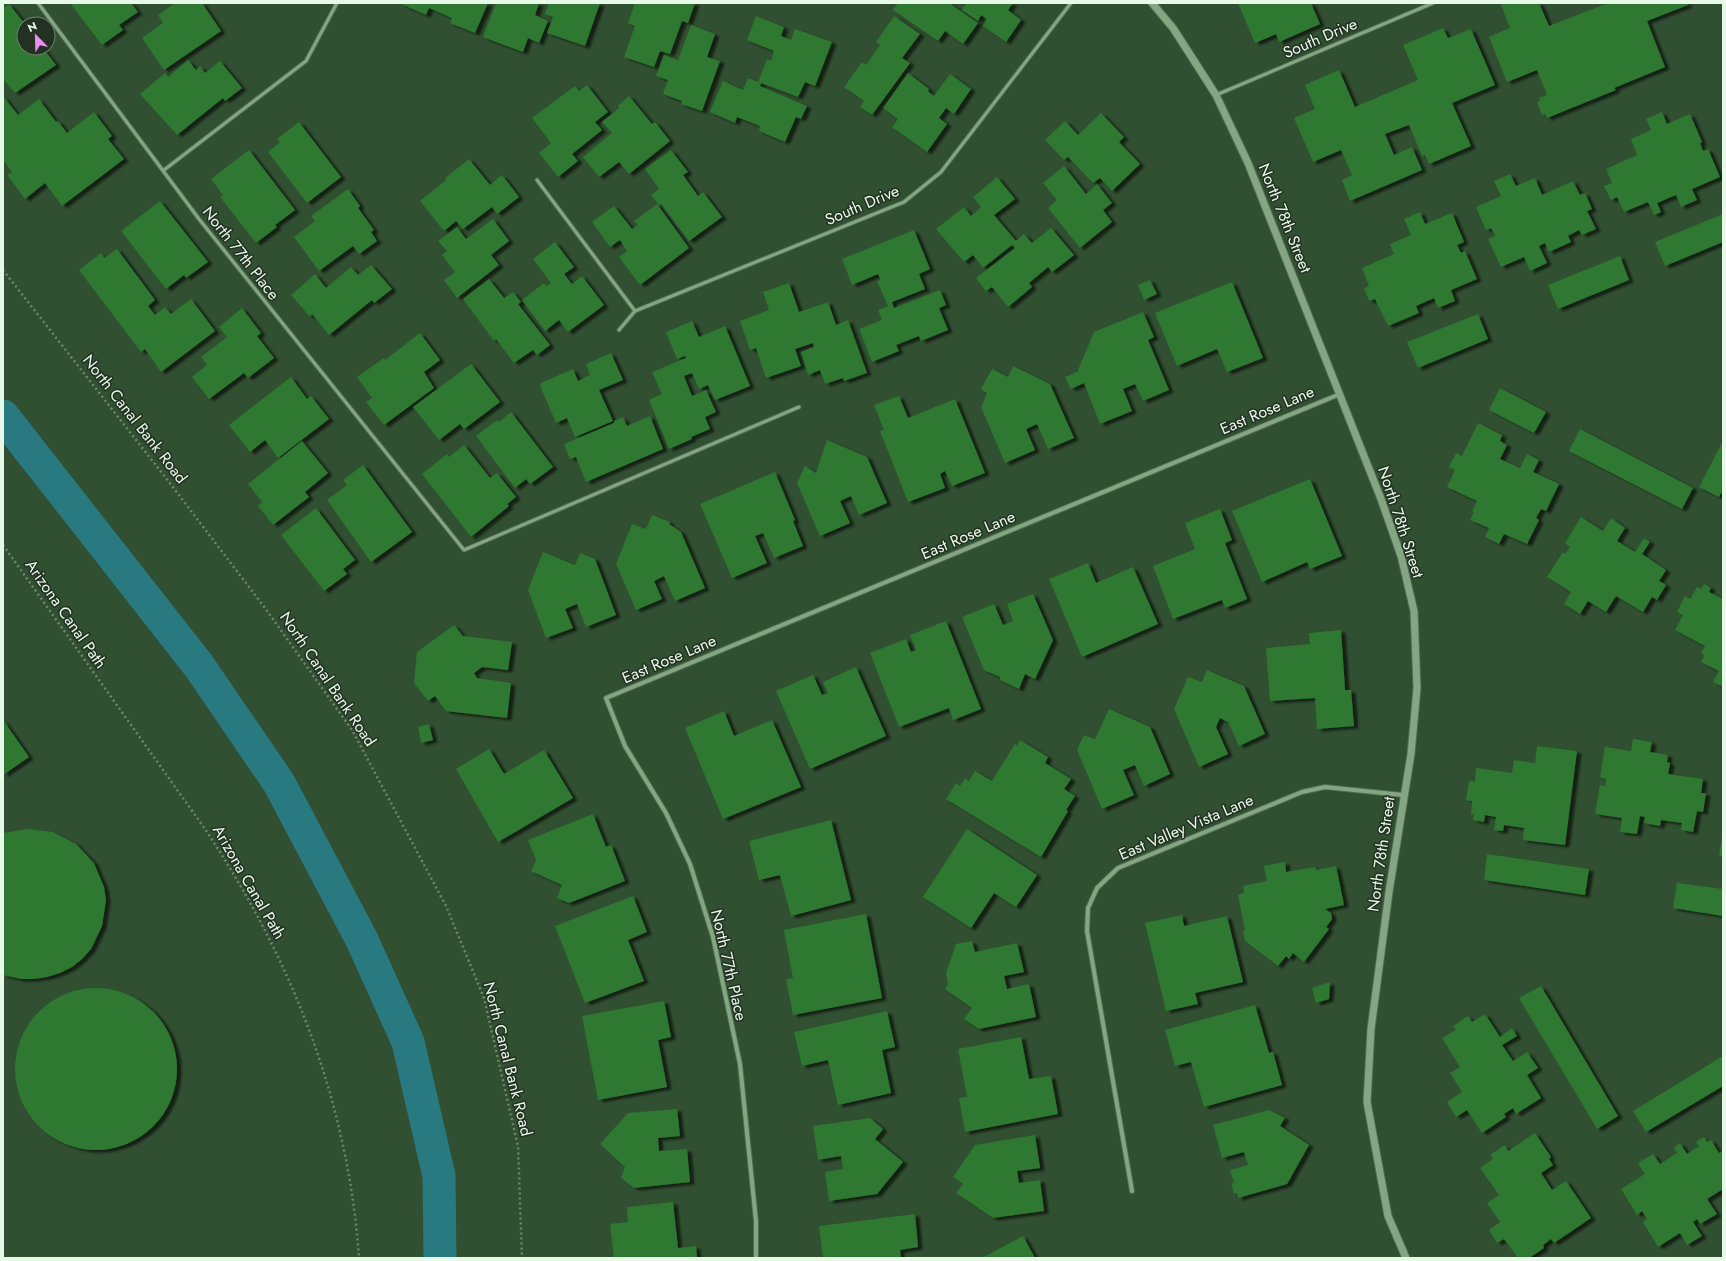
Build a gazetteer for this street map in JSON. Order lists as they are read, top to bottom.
{
  "streets": {
    "street": [
      "North 78th Street",
      "North 77th Place",
      "East Rose Lane",
      "East Valley Vista Lane"
    ],
    "lane": ["South Drive"],
    "path": ["North Canal Bank Road", "Arizona Canal Path"]
  },
  "crossings": [
    ["South Drive", "North 78th Street"],
    ["North 78th Street", "East Rose Lane"],
    ["North 78th Street", "East Valley Vista Lane"],
    ["North 77th Place", "East Rose Lane"]
  ],
  "north": "top left"
}
